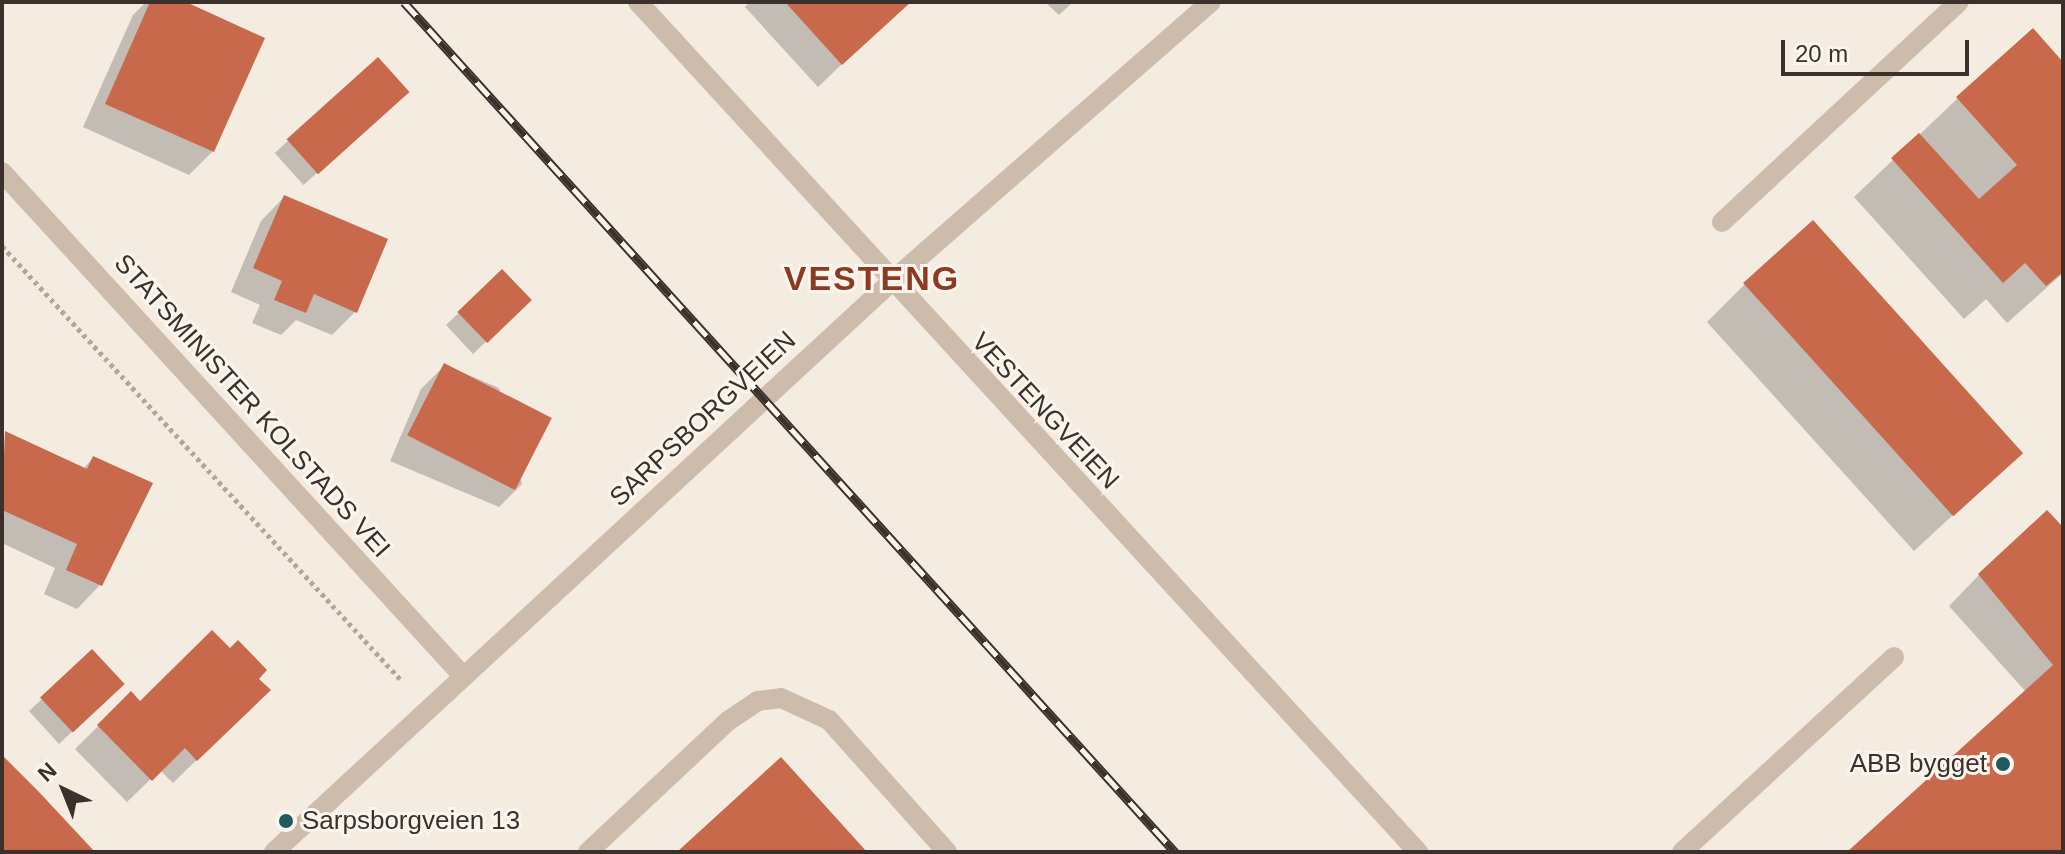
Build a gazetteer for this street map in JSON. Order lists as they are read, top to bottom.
{
  "streets": {
    "street": ["STATSMINISTER KOLSTADS VEI", "VESTENGVEIEN", "SARPSBORGVEIEN"]
  },
  "crossings": [
    ["STATSMINISTER KOLSTADS VEI", "SARPSBORGVEIEN"],
    ["VESTENGVEIEN", "SARPSBORGVEIEN"]
  ],
  "districts": ["VESTENG"],
  "places": ["ABB bygget", "Sarpsborgveien 13"],
  "scale_bar": "20 m",
  "north": "top left"
}
